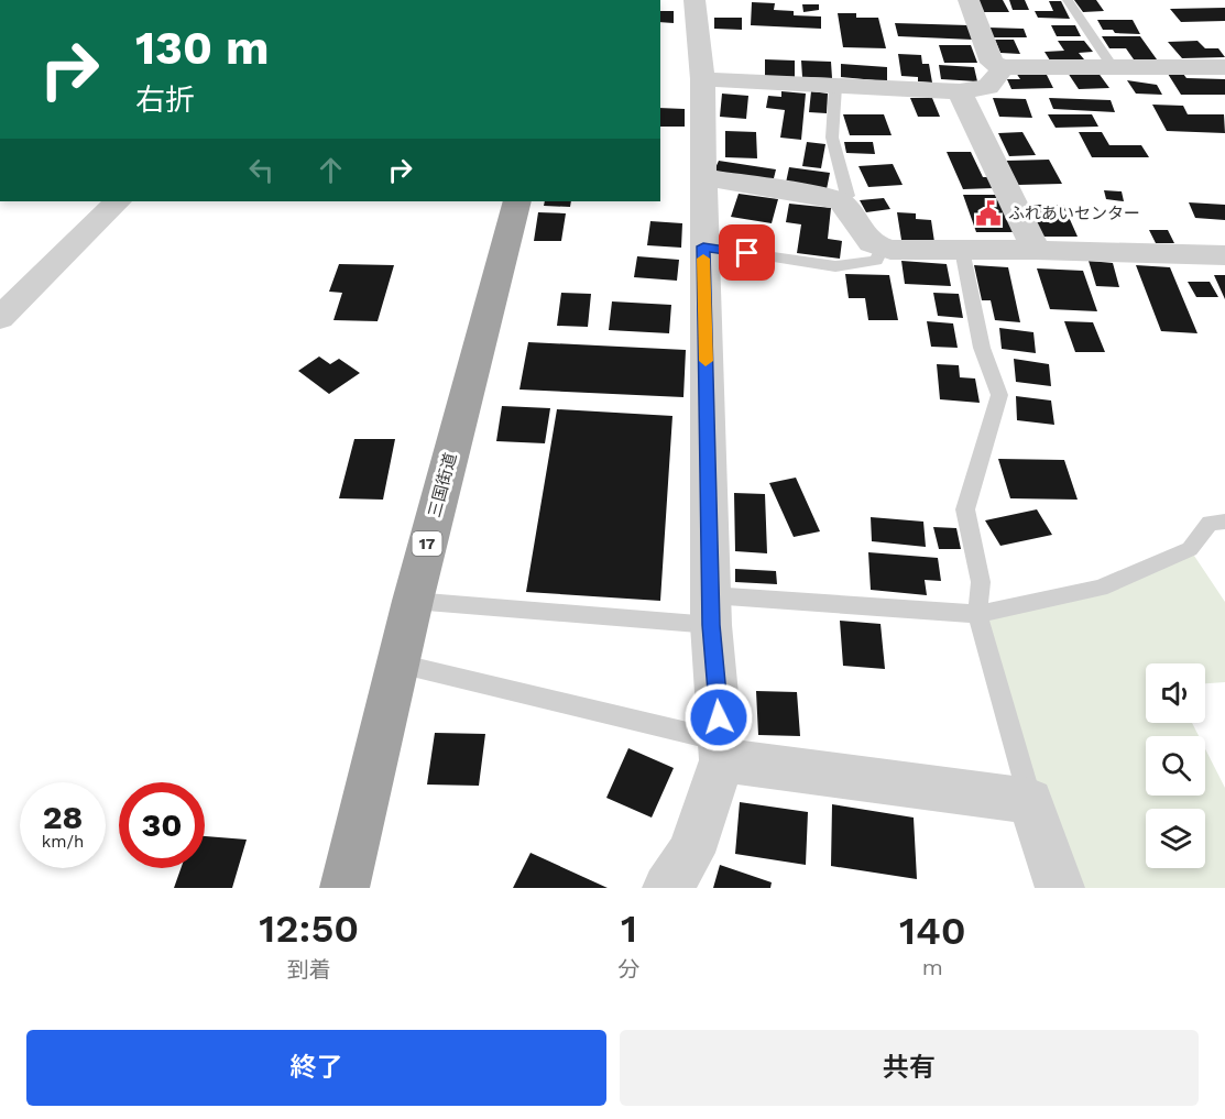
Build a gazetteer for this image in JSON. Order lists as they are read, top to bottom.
{
  "streets": {
    "highway": ["三国街道", "17"]
  },
  "places": {
    "public building": ["ふれあいセンター"]
  },
  "page": {
    "turn": ["130 m", "右折"],
    "speed": "28 km/h",
    "limit": "30",
    "eta": [
      "12:50",
      "到着",
      "1",
      "分",
      "140",
      "m"
    ],
    "buttons": ["終了", "共有"]
  }
}
